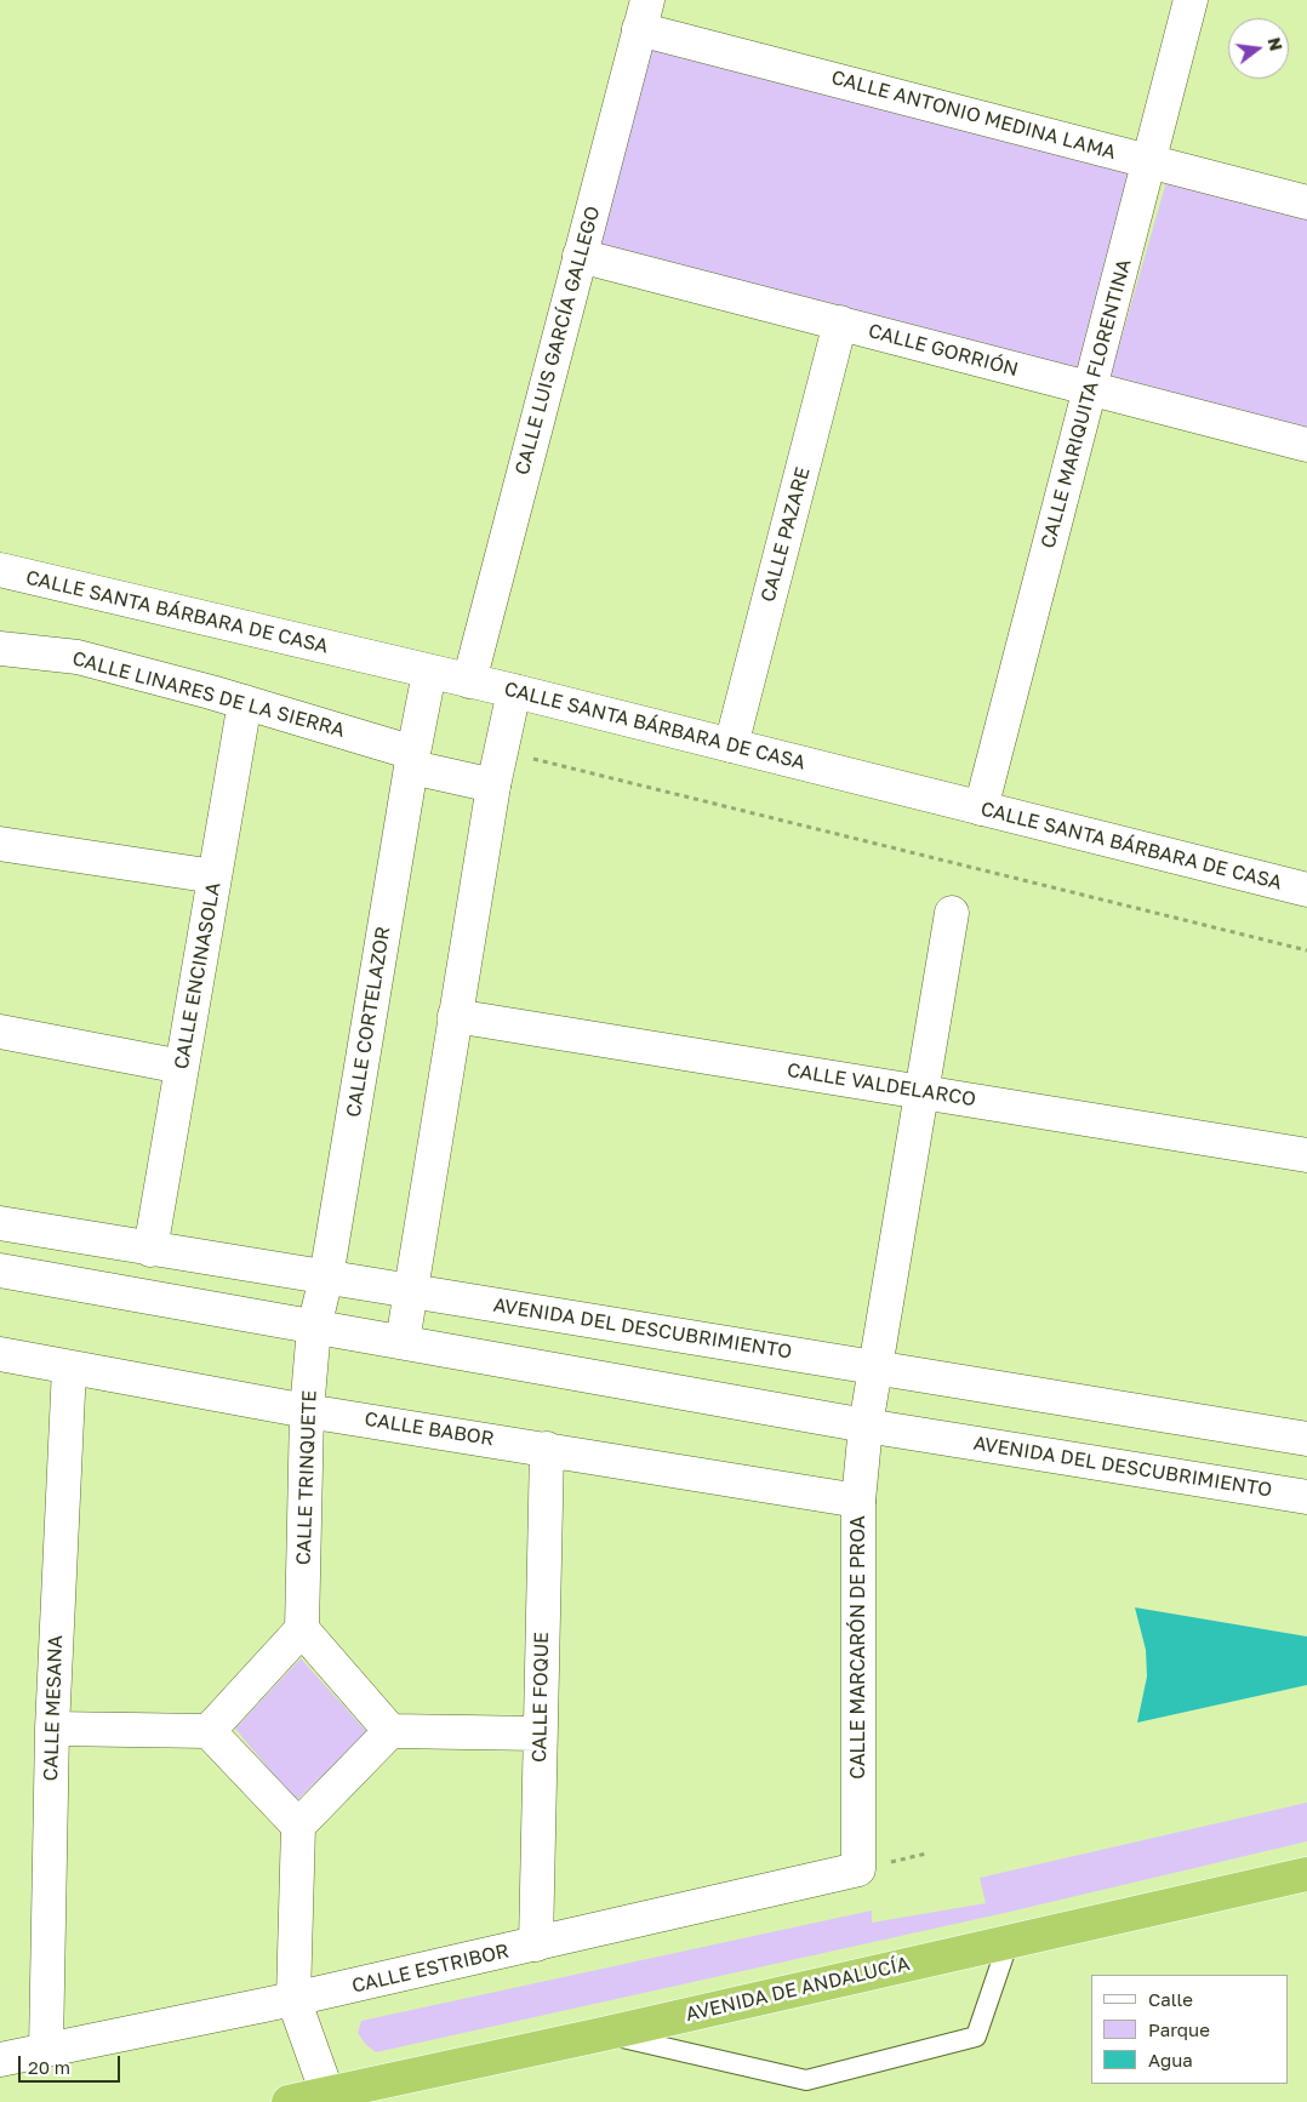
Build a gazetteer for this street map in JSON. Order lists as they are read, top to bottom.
{
  "streets": {
    "highway": ["AVENIDA DE ANDALUCÍA"],
    "street": [
      "CALLE ANTONIO MEDINA LAMA",
      "CALLE LUIS GARCÍA GALLEGO",
      "CALLE GORRIÓN",
      "CALLE MARIQUITA FLORENTINA",
      "CALLE PAZARE",
      "CALLE SANTA BÁRBARA DE CASA",
      "CALLE LINARES DE LA SIERRA",
      "CALLE ENCINASOLA",
      "CALLE CORTELAZOR",
      "CALLE VALDELARCO",
      "AVENIDA DEL DESCUBRIMIENTO",
      "CALLE BABOR",
      "CALLE TRINQUETE",
      "CALLE MARCARÓN DE PROA",
      "CALLE FOQUE",
      "CALLE MESANA",
      "CALLE ESTRIBOR"
    ]
  },
  "crossings": [
    ["CALLE ANTONIO MEDINA LAMA", "CALLE LUIS GARCÍA GALLEGO"],
    ["CALLE ANTONIO MEDINA LAMA", "CALLE MARIQUITA FLORENTINA"],
    ["CALLE LUIS GARCÍA GALLEGO", "CALLE GORRIÓN"],
    ["CALLE LUIS GARCÍA GALLEGO", "CALLE SANTA BÁRBARA DE CASA"],
    ["CALLE GORRIÓN", "CALLE MARIQUITA FLORENTINA"],
    ["CALLE GORRIÓN", "CALLE PAZARE"],
    ["CALLE MARIQUITA FLORENTINA", "CALLE SANTA BÁRBARA DE CASA"],
    ["CALLE PAZARE", "CALLE SANTA BÁRBARA DE CASA"],
    ["CALLE SANTA BÁRBARA DE CASA", "CALLE CORTELAZOR"],
    ["CALLE LINARES DE LA SIERRA", "CALLE ENCINASOLA"],
    ["CALLE LINARES DE LA SIERRA", "CALLE CORTELAZOR"],
    ["CALLE ENCINASOLA", "AVENIDA DEL DESCUBRIMIENTO"],
    ["CALLE CORTELAZOR", "AVENIDA DEL DESCUBRIMIENTO"],
    ["AVENIDA DEL DESCUBRIMIENTO", "CALLE TRINQUETE"],
    ["AVENIDA DEL DESCUBRIMIENTO", "CALLE MARCARÓN DE PROA"],
    ["CALLE BABOR", "CALLE TRINQUETE"],
    ["CALLE BABOR", "CALLE MARCARÓN DE PROA"],
    ["CALLE BABOR", "CALLE FOQUE"],
    ["CALLE BABOR", "CALLE MESANA"],
    ["CALLE MARCARÓN DE PROA", "CALLE ESTRIBOR"],
    ["CALLE FOQUE", "CALLE ESTRIBOR"],
    ["CALLE MESANA", "CALLE ESTRIBOR"]
  ],
  "legend": ["Calle", "Parque", "Agua"],
  "scale_bar": "20 m",
  "north": "right"
}
